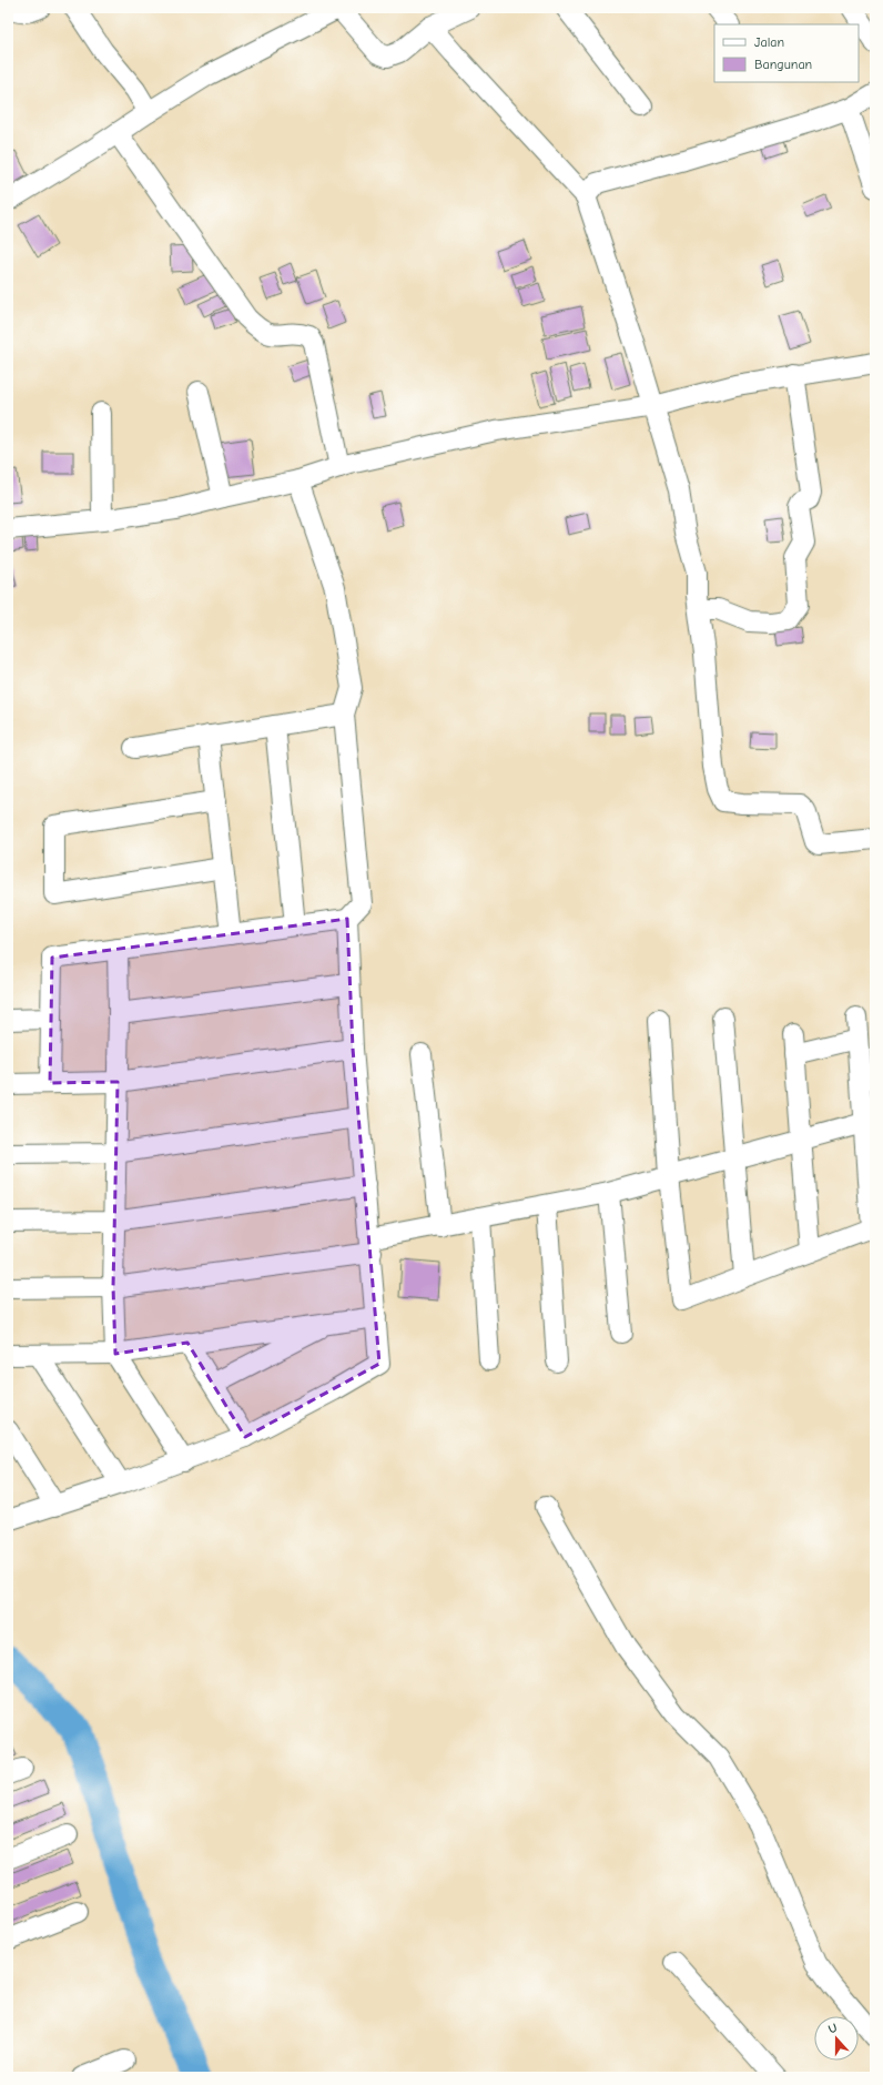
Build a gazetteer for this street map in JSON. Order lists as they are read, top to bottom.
{
  "legend": ["Jalan", "Bangunan"],
  "north": "top"
}
